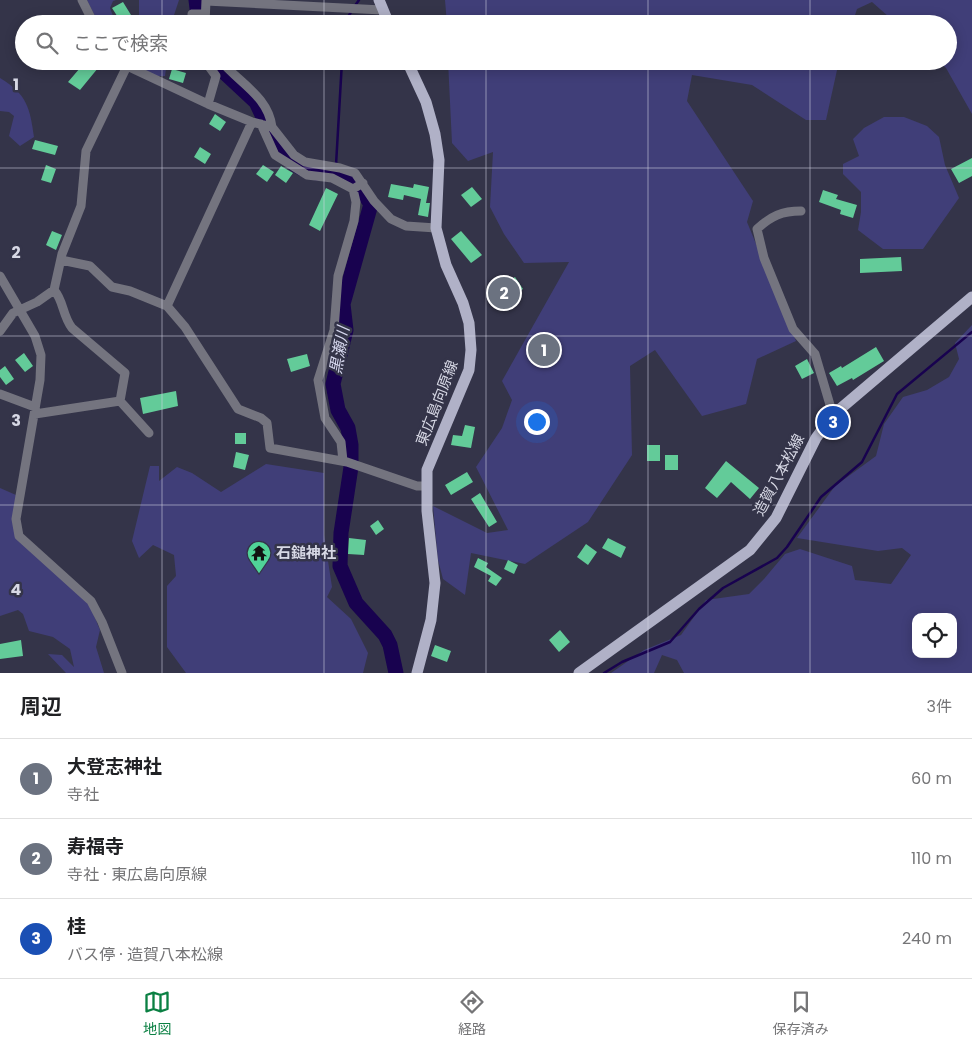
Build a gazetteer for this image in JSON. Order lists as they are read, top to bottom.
{
  "streets": {
    "main road": ["東広島向原線", "造賀八本松線"]
  },
  "water": ["黒瀬川"],
  "places": {
    "temple": ["石鎚神社"]
  },
  "page": {
    "search": "ここで検索",
    "pins": ["2", "1", "3"],
    "heading": ["周辺", "3件"],
    "list": [
      {
        "mark": "1",
        "name": "大登志神社",
        "note": "寺社",
        "value": "60 m"
      },
      {
        "mark": "2",
        "name": "寿福寺",
        "note": "寺社 · 東広島向原線",
        "value": "110 m"
      },
      {
        "mark": "3",
        "name": "桂",
        "note": "バス停 · 造賀八本松線",
        "value": "240 m"
      }
    ],
    "nav": ["地図", "経路", "保存済み"]
  },
  "grid": {
    "rows": [
      "1",
      "2",
      "3",
      "4"
    ]
  }
}
